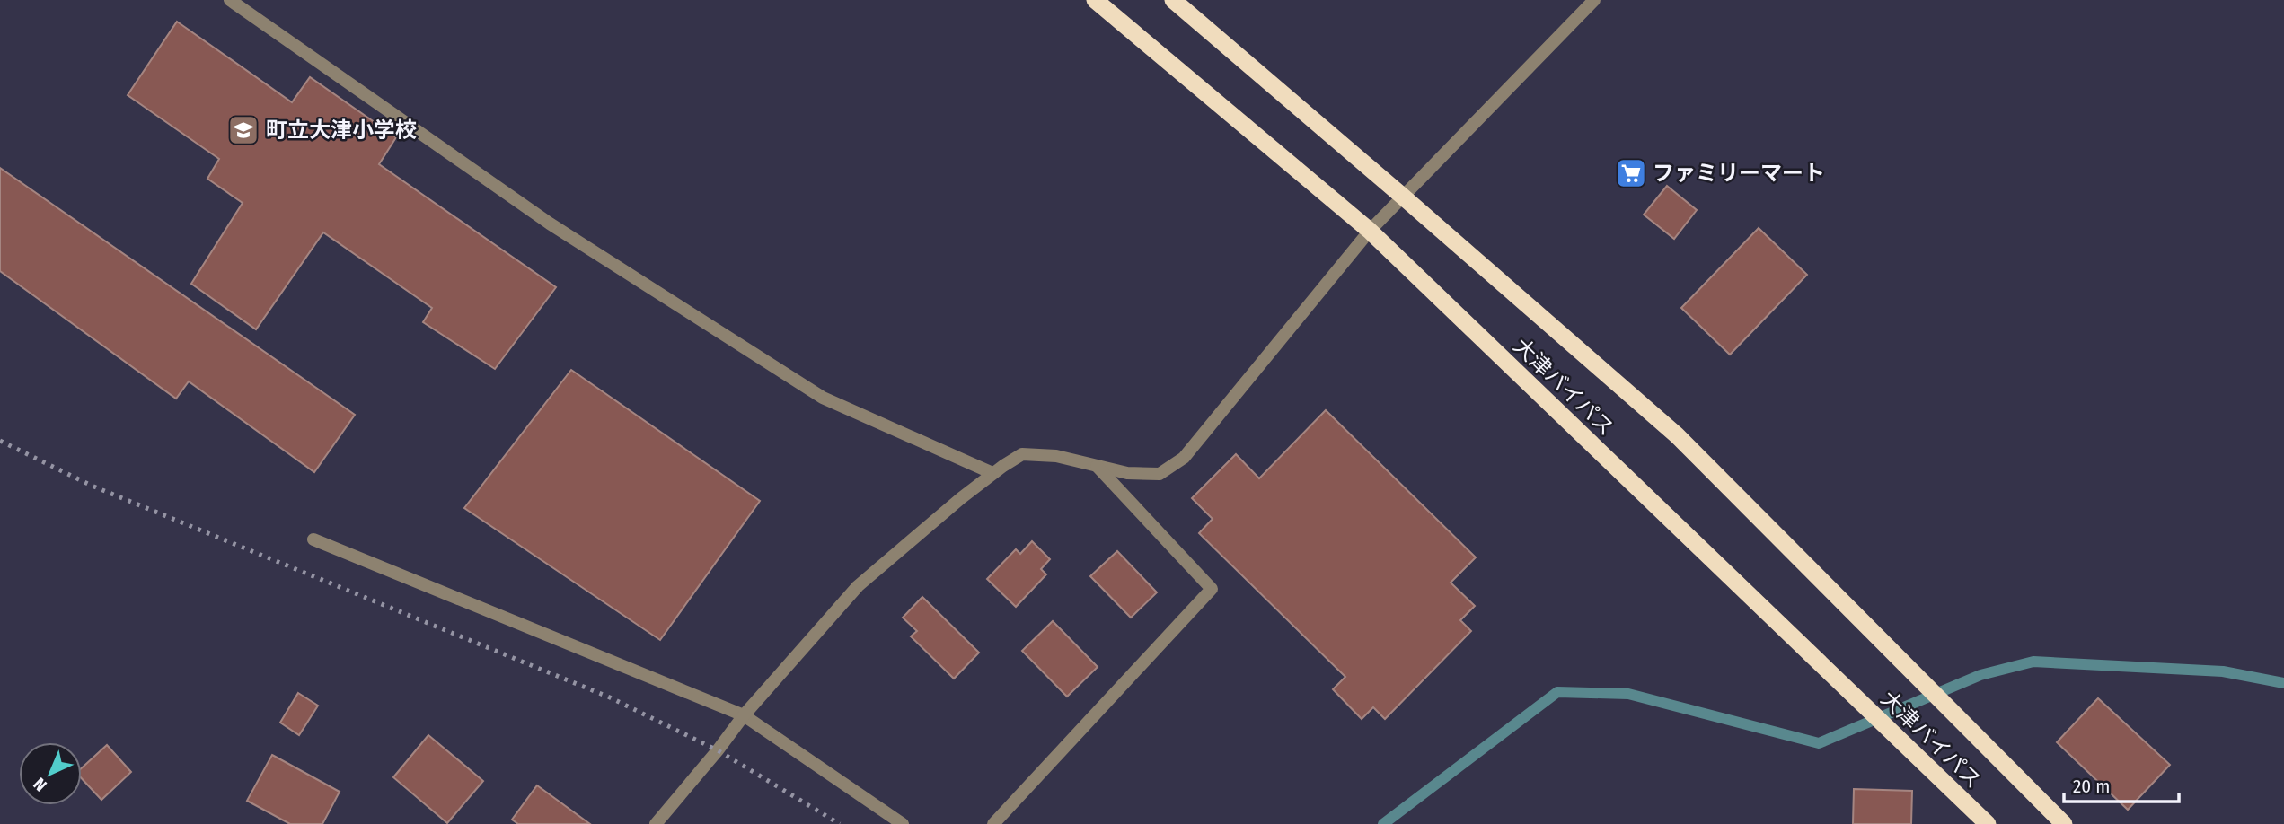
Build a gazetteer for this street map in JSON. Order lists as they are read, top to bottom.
{
  "streets": {
    "highway": ["大津バイパス"]
  },
  "places": {
    "school or university": ["町立大津小学校"],
    "supermarket": ["ファミリーマート"]
  },
  "scale_bar": "20 m",
  "north": "bottom left"
}
